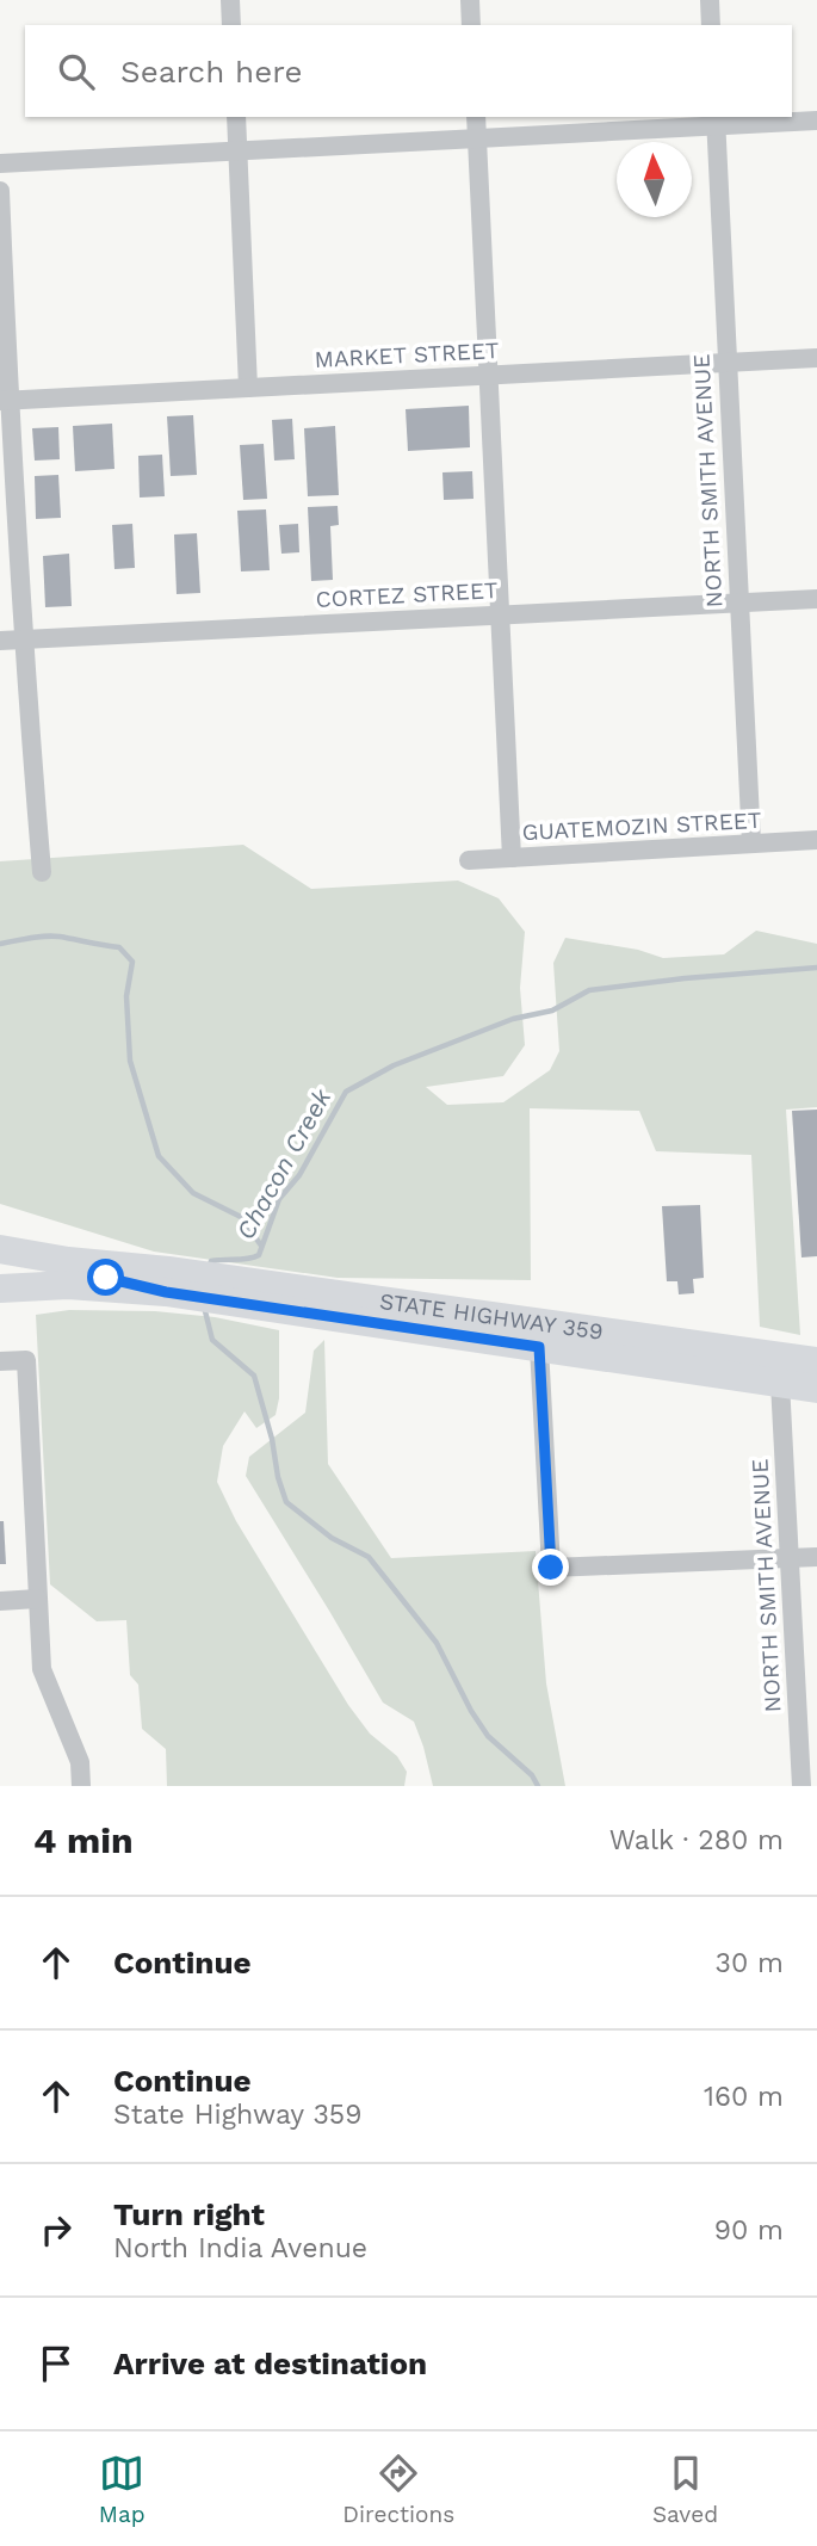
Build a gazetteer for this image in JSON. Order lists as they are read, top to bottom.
{
  "streets": {
    "main road": ["STATE HIGHWAY 359"],
    "street": [
      "MARKET STREET",
      "NORTH SMITH AVENUE",
      "CORTEZ STREET",
      "GUATEMOZIN STREET"
    ]
  },
  "crossings": [
    ["MARKET STREET", "NORTH SMITH AVENUE"],
    ["NORTH SMITH AVENUE", "CORTEZ STREET"],
    ["NORTH SMITH AVENUE", "GUATEMOZIN STREET"],
    ["NORTH SMITH AVENUE", "STATE HIGHWAY 359"]
  ],
  "water": ["Chacon Creek"],
  "north": "top",
  "page": {
    "search": "Search here",
    "heading": ["4 min", "Walk · 280 m"],
    "list": [
      ["Continue", "30 m"],
      ["Continue", "State Highway 359", "160 m"],
      ["Turn right", "North India Avenue", "90 m"],
      "Arrive at destination"
    ],
    "nav": ["Map", "Directions", "Saved"]
  }
}
